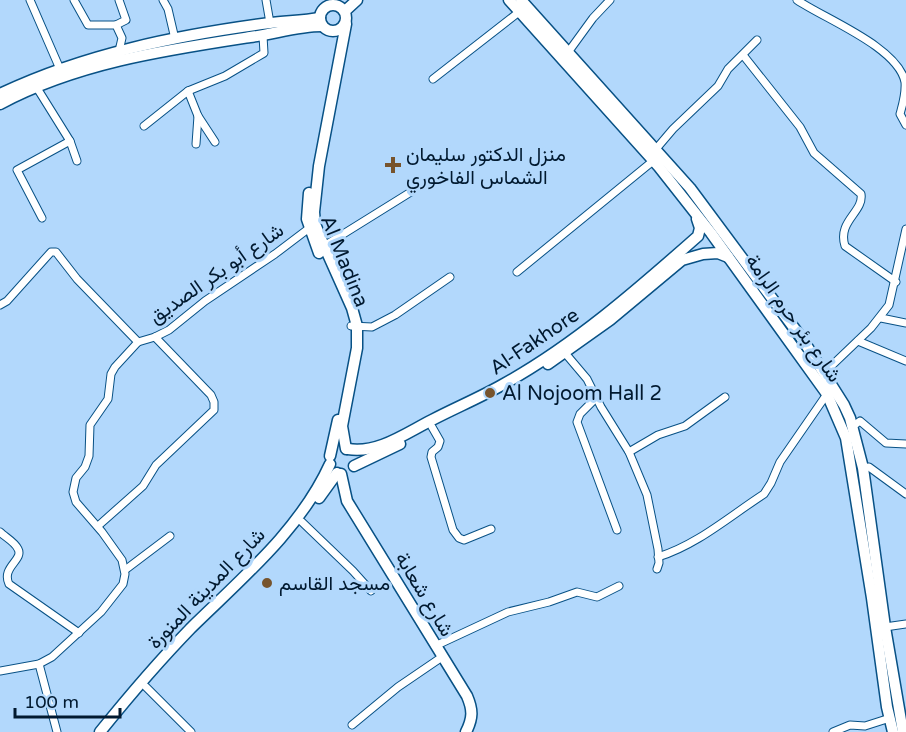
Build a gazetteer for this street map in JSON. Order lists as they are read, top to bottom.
{
  "streets": {
    "street": [
      "Al Madina",
      "شارع أبو بكر الصديق",
      "شارع بئر حرم الرامة",
      "Al-Fakhore",
      "شارع المدينة المنورة",
      "شارع شعابة"
    ]
  },
  "crossings": [
    ["Al Madina", "شارع أبو بكر الصديق"],
    ["Al Madina", "Al-Fakhore"],
    ["Al Madina", "شارع المدينة المنورة"],
    ["Al Madina", "شارع شعابة"],
    ["شارع بئر حرم الرامة", "Al-Fakhore"],
    ["شارع المدينة المنورة", "شارع شعابة"]
  ],
  "places": {
    "health": ["منزل الدكتور سليمان الشماس الفاخوري"],
    "other": ["Al Nojoom Hall 2", "مسجد القاسم"]
  },
  "scale_bar": "100 m"
}
